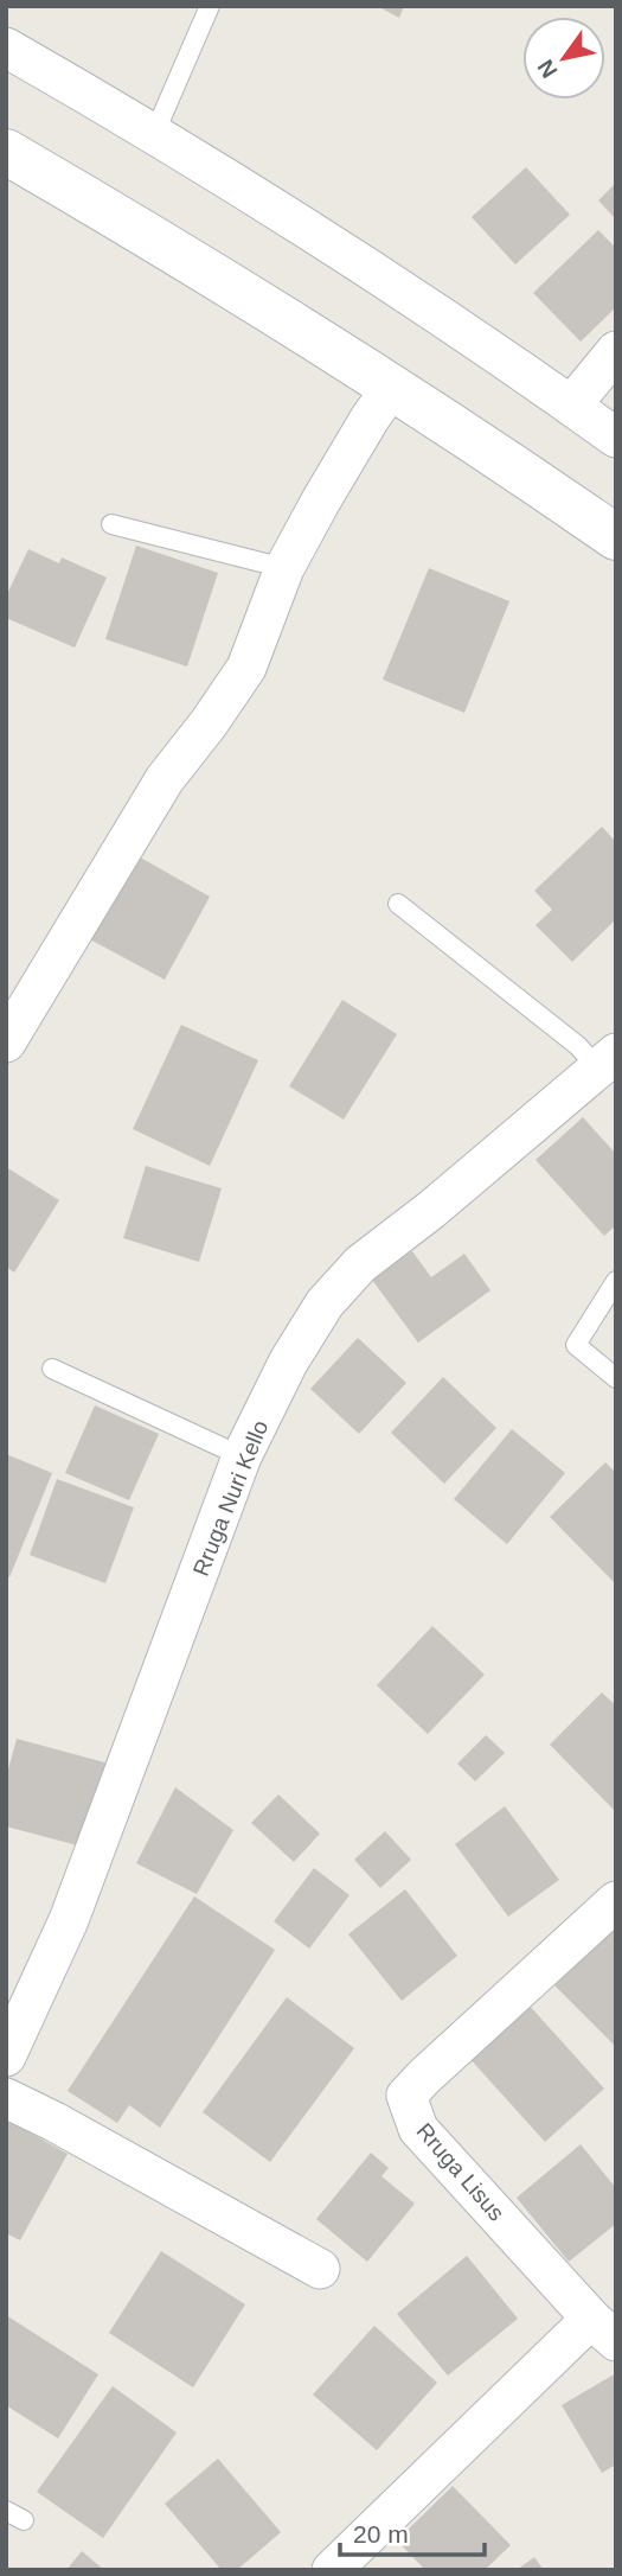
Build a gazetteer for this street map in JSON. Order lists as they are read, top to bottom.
{
  "streets": {
    "street": ["Rruga Nuri Kello", "Rruga Lisus"]
  },
  "scale_bar": "20 m",
  "north": "bottom left"
}
